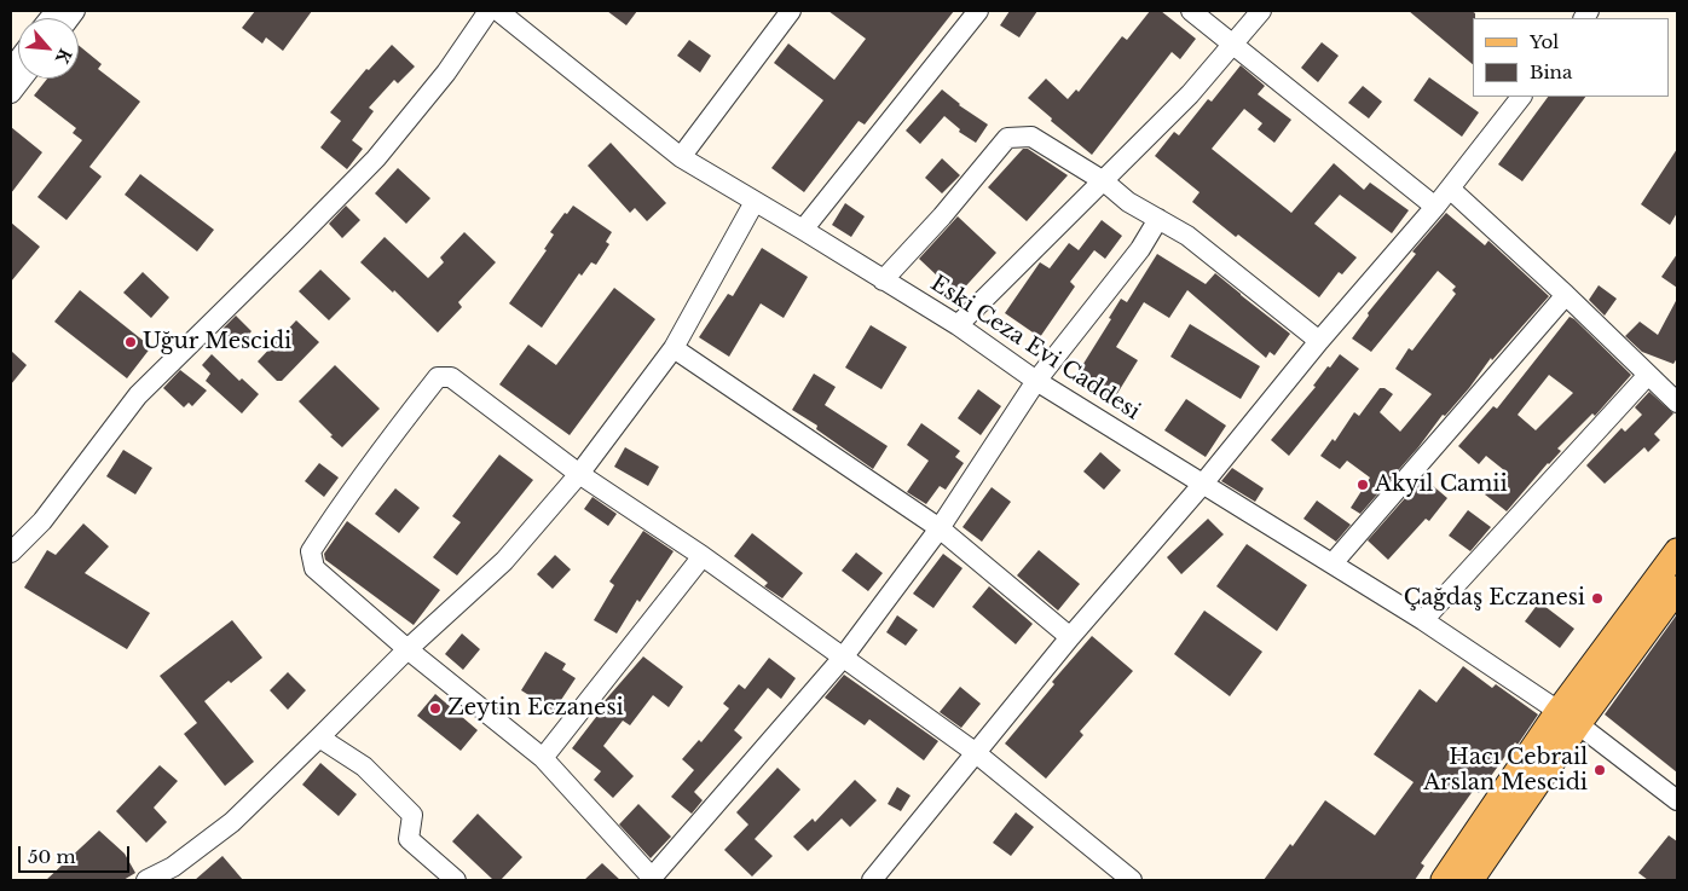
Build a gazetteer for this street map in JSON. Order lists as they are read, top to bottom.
{
  "streets": {
    "street": ["Eski Ceza Evi Caddesi"]
  },
  "places": [
    "Uğur Mescidi",
    "Akyıl Camii",
    "Çağdaş Eczanesi",
    "Zeytin Eczanesi",
    "Hacı Cebrail Arslan Mescidi"
  ],
  "legend": ["Yol", "Bina"],
  "scale_bar": "50 m",
  "north": "bottom right"
}
